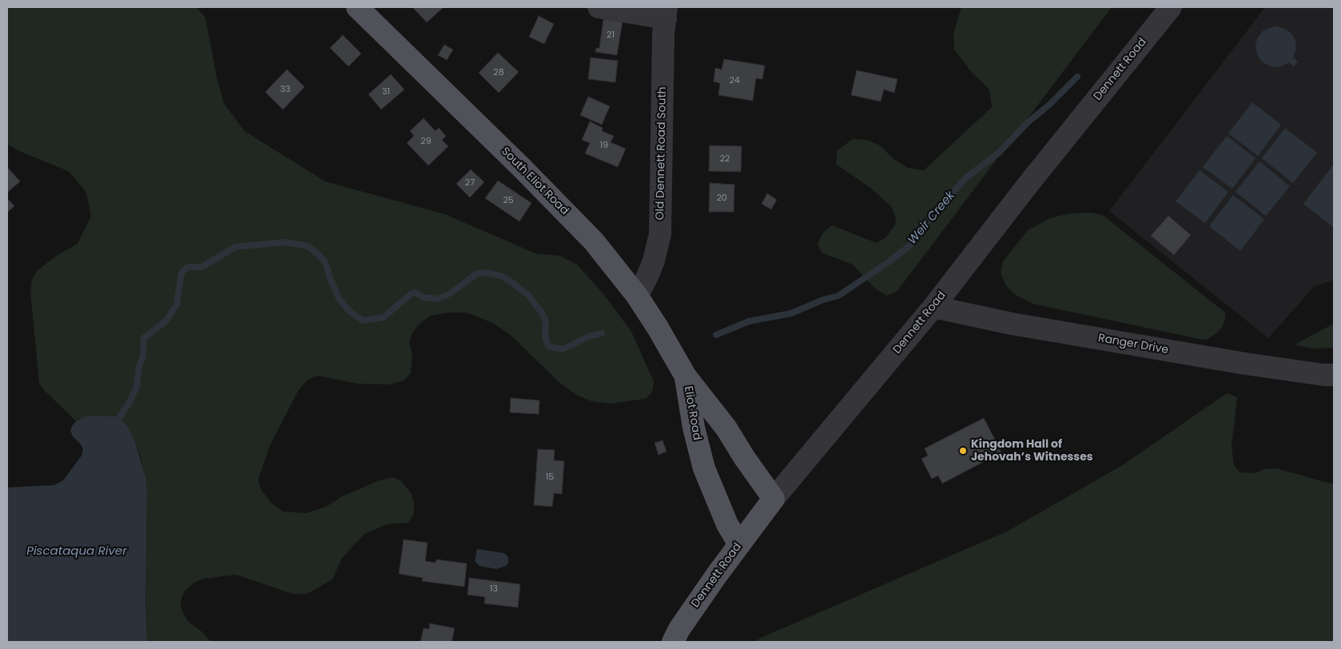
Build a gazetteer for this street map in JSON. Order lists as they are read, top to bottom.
{
  "streets": {
    "main road": ["Dennett Road", "South Eliot Road", "Eliot Road"],
    "street": ["Old Dennett Road South", "Ranger Drive"]
  },
  "crossings": [
    ["Dennett Road", "Ranger Drive"],
    ["Dennett Road", "Eliot Road"],
    ["Old Dennett Road South", "South Eliot Road"],
    ["South Eliot Road", "Eliot Road"]
  ],
  "water": ["Weir Creek", "Piscataqua River"],
  "places": ["Kingdom Hall of Jehovah’s Witnesses"],
  "house_numbers": [
    "21",
    "28",
    "24",
    "33",
    "31",
    "29",
    "19",
    "22",
    "27",
    "20",
    "25",
    "15",
    "13"
  ]
}
